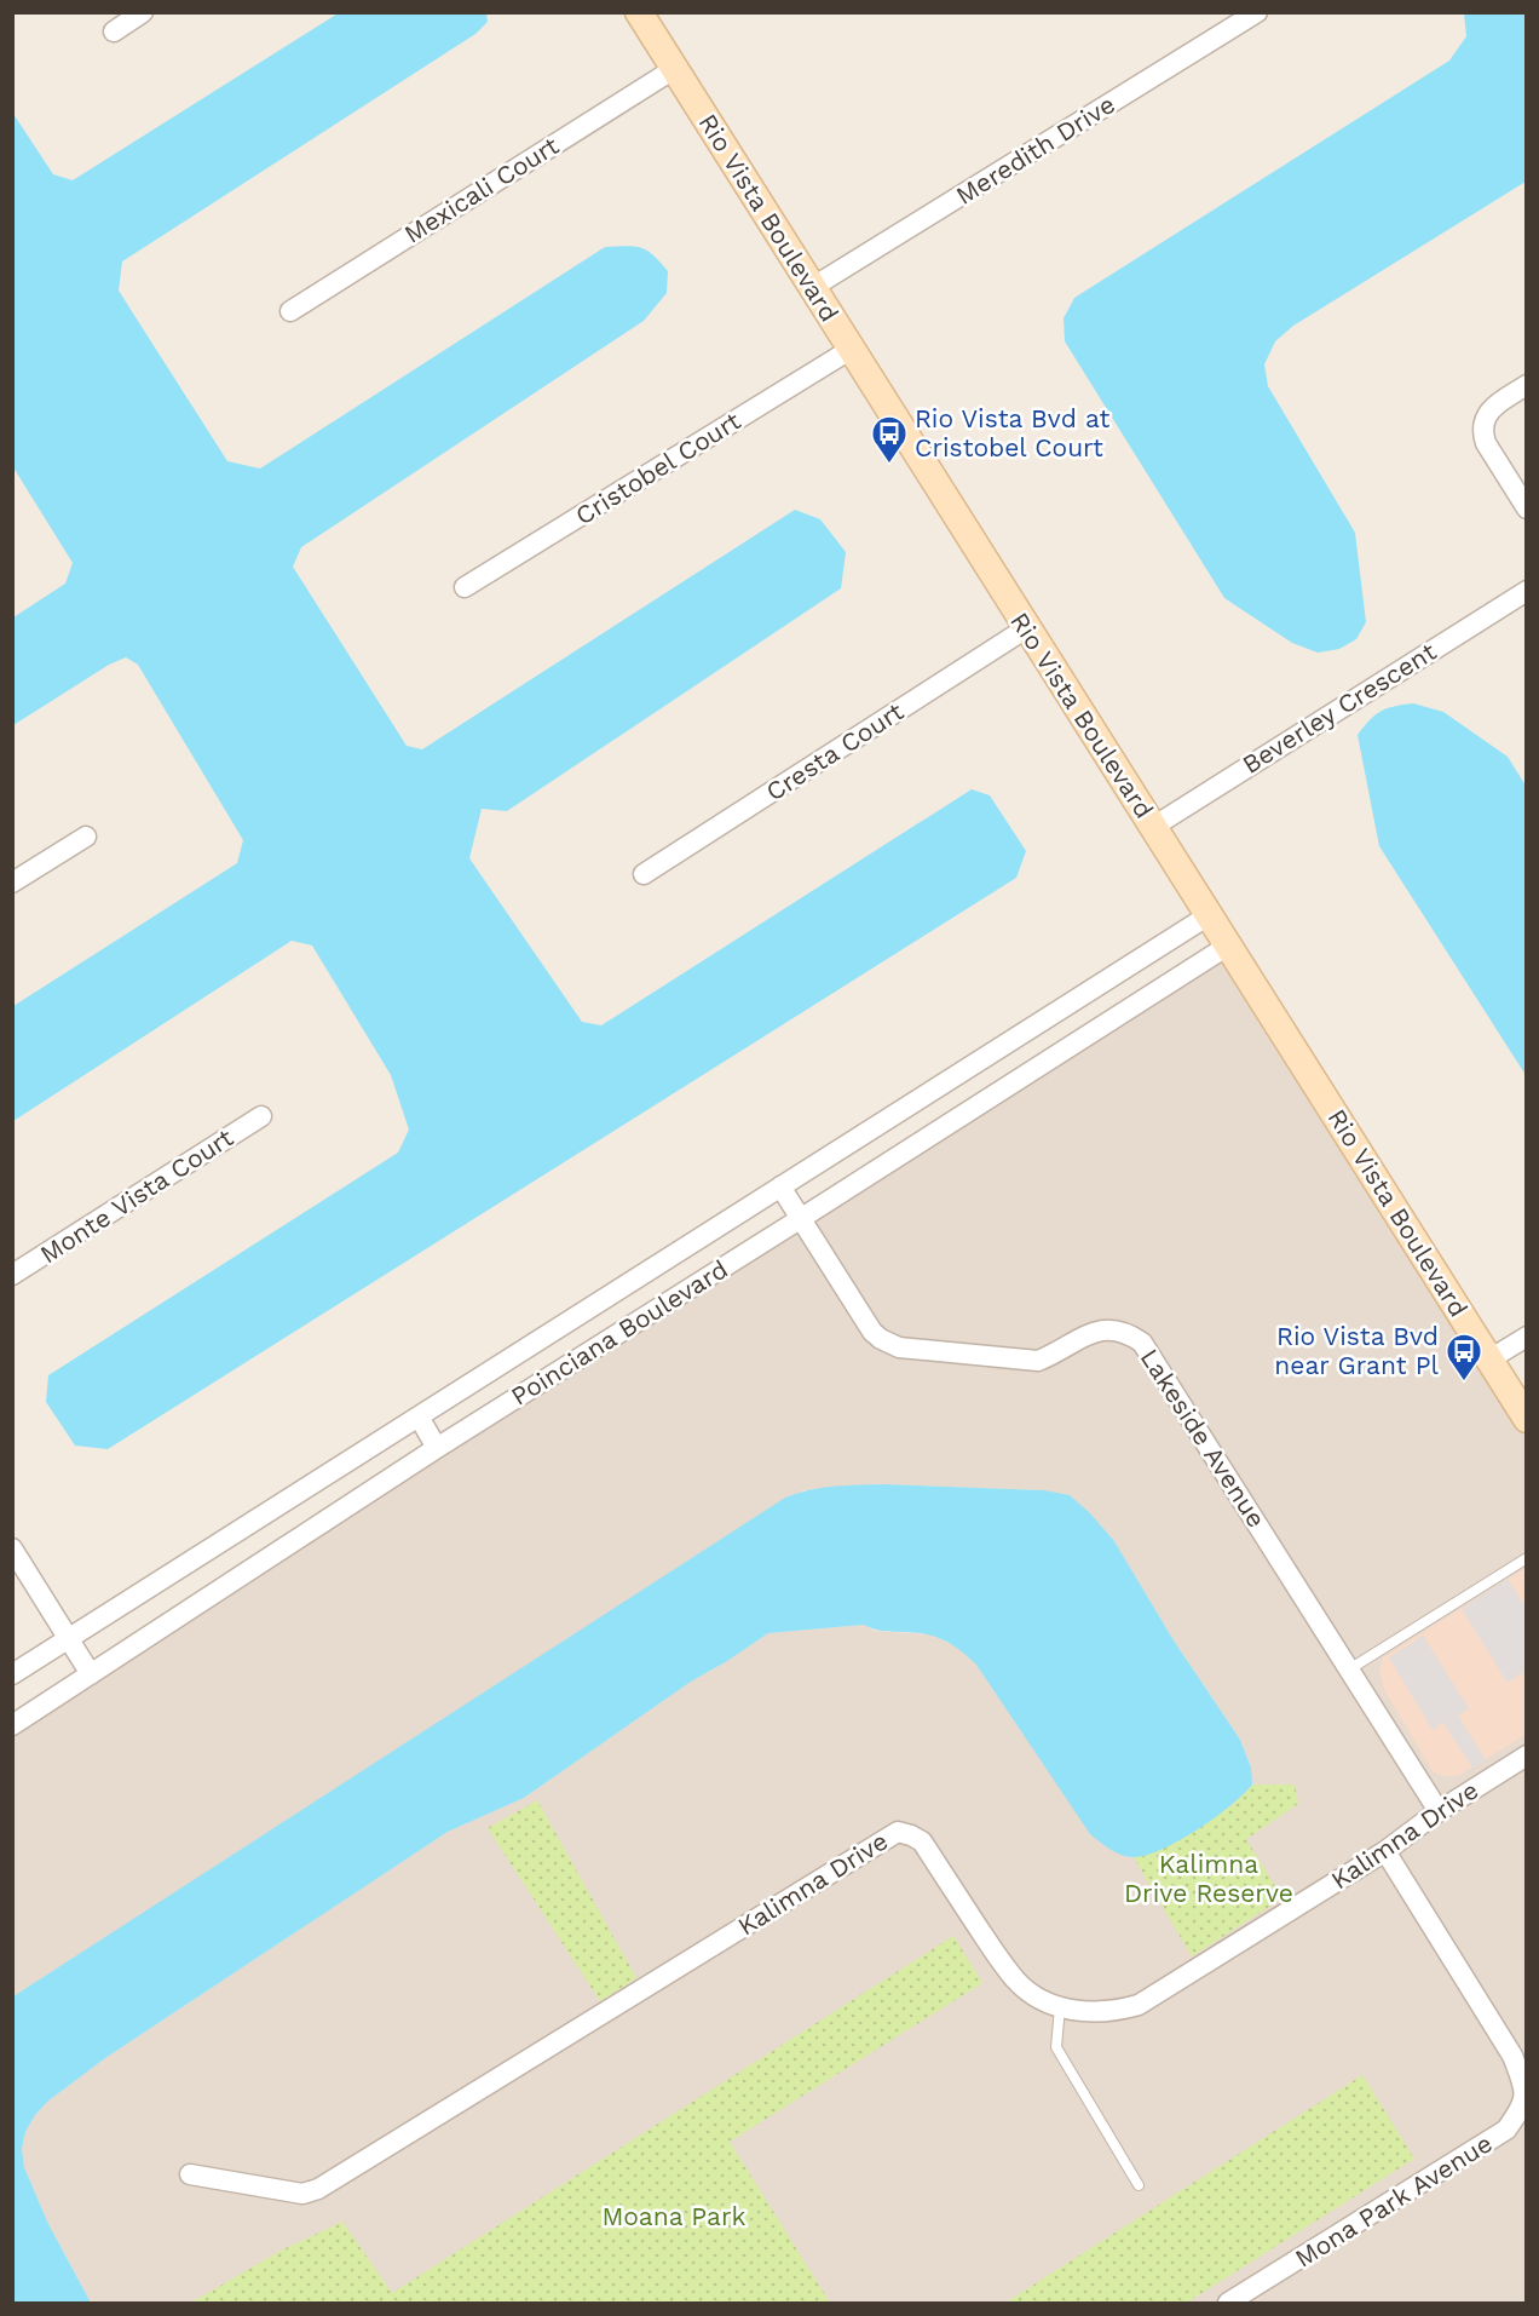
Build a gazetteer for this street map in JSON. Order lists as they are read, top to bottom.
{
  "streets": {
    "street": [
      "Meredith Drive",
      "Mexicali Court",
      "Rio Vista Boulevard",
      "Cristobel Court",
      "Beverley Crescent",
      "Cresta Court",
      "Monte Vista Court",
      "Poinciana Boulevard",
      "Lakeside Avenue",
      "Kalimna Drive",
      "Mona Park Avenue"
    ]
  },
  "crossings": [
    ["Meredith Drive", "Rio Vista Boulevard"],
    ["Mexicali Court", "Rio Vista Boulevard"],
    ["Rio Vista Boulevard", "Cristobel Court"],
    ["Rio Vista Boulevard", "Beverley Crescent"],
    ["Rio Vista Boulevard", "Cresta Court"],
    ["Rio Vista Boulevard", "Poinciana Boulevard"],
    ["Poinciana Boulevard", "Lakeside Avenue"],
    ["Lakeside Avenue", "Kalimna Drive"],
    ["Kalimna Drive", "Mona Park Avenue"]
  ],
  "parks": ["Kalimna Drive Reserve", "Moana Park"],
  "places": {
    "bus stop": ["Rio Vista Bvd at Cristobel Court", "Rio Vista Bvd near Grant Pl"]
  }
}
